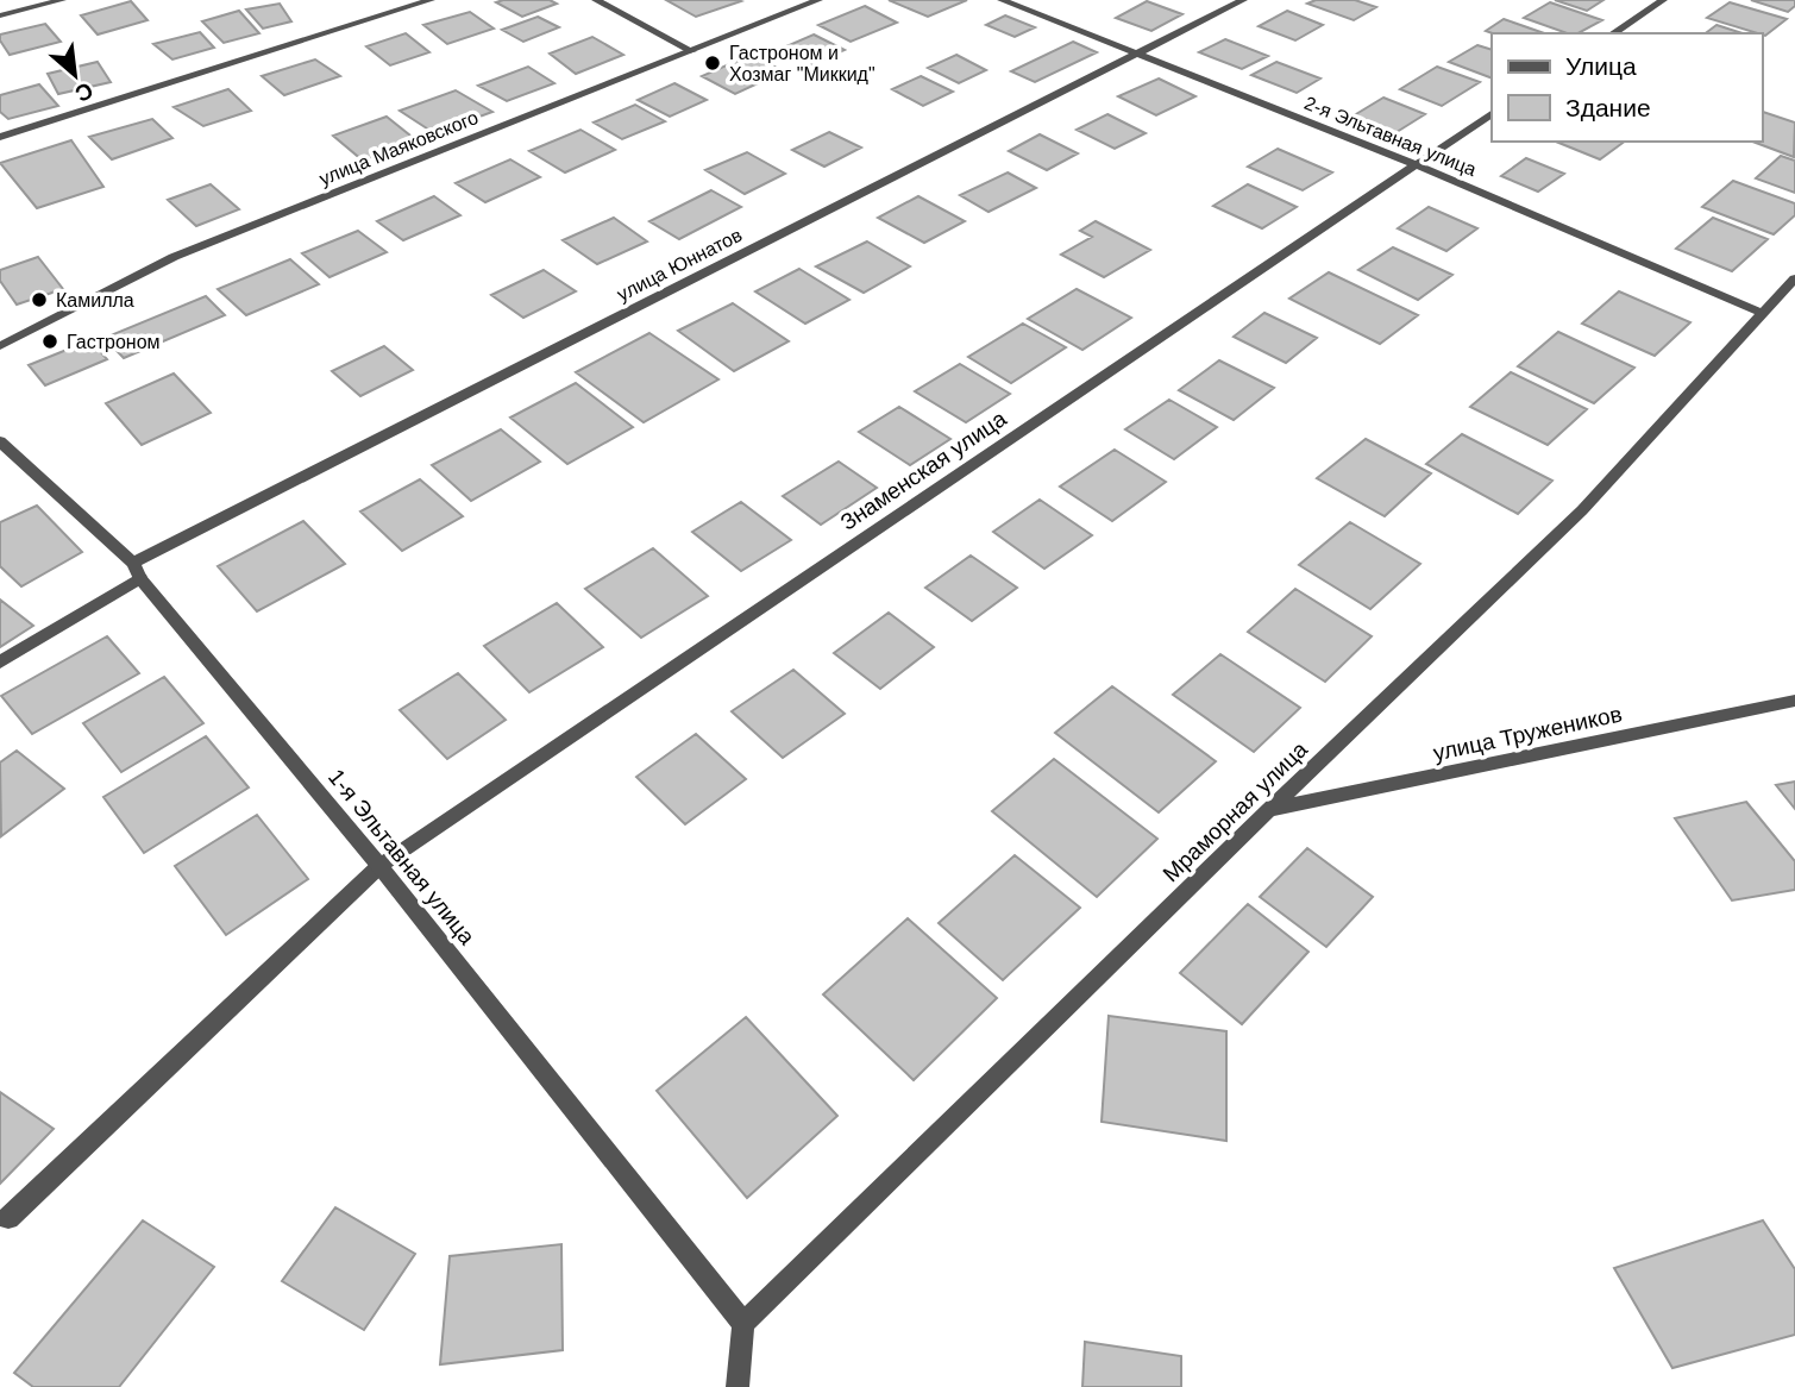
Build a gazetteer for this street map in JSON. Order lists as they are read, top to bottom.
{
  "streets": {
    "street": [
      "2-я Эльтавная улица",
      "улица Маяковского",
      "улица Юннатов",
      "Знаменская улица",
      "улица Тружеников",
      "Мраморная улица",
      "1-я Эльтавная улица"
    ]
  },
  "crossings": [
    ["2-я Эльтавная улица", "улица Юннатов"],
    ["2-я Эльтавная улица", "Знаменская улица"],
    ["2-я Эльтавная улица", "Мраморная улица"],
    ["улица Юннатов", "1-я Эльтавная улица"],
    ["Знаменская улица", "1-я Эльтавная улица"],
    ["улица Тружеников", "Мраморная улица"],
    ["Мраморная улица", "1-я Эльтавная улица"]
  ],
  "places": ["Гастроном и Хозмаг \"Миккид\"", "Камилла", "Гастроном"],
  "legend": ["Улица", "Здание"],
  "north": "bottom right"
}
